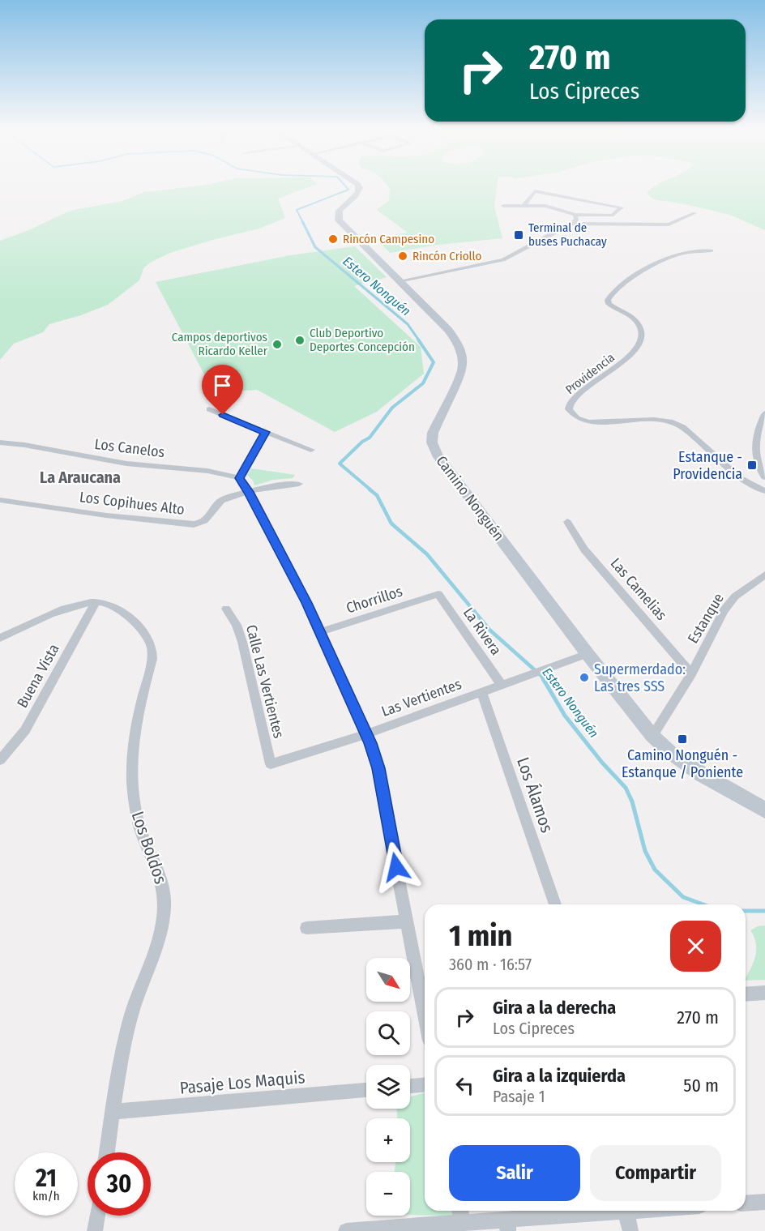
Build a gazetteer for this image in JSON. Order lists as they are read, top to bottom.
{
  "streets": {
    "main road": ["Camino Nonguén"],
    "street": [
      "Providencia",
      "Los Canelos",
      "Los Copihues Alto",
      "Las Camelias",
      "Chorrillos",
      "Estanque",
      "La Rivera",
      "Buena Vista",
      "Calle Las Vertientes",
      "Las Vertientes",
      "Los Álamos",
      "Los Boldos",
      "Pasaje Los Maquis"
    ]
  },
  "crossings": [
    ["Camino Nonguén", "Estanque"],
    ["Camino Nonguén", "Las Vertientes"],
    ["Las Camelias", "Estanque"],
    ["Chorrillos", "La Rivera"],
    ["La Rivera", "Las Vertientes"],
    ["Buena Vista", "Los Boldos"],
    ["Calle Las Vertientes", "Las Vertientes"],
    ["Las Vertientes", "Los Álamos"],
    ["Los Boldos", "Pasaje Los Maquis"]
  ],
  "districts": ["La Araucana"],
  "water": ["Estero Nonguén"],
  "places": {
    "transit": ["Terminal de buses Puchacay", "Estanque - Providencia", "Camino Nonguén - Estanque / Poniente"],
    "other": [
      "Rincón Campesino",
      "Rincón Criollo",
      "Club Deportivo Deportes Concepción",
      "Campos deportivos Ricardo Keller",
      "Supermerdado: Las tres SSS"
    ]
  },
  "north": "bottom right",
  "page": {
    "turn": ["270 m", "Los Cipreces"],
    "heading": ["1 min", "360 m · 16:57"],
    "map_buttons": ["+", "−"],
    "list": [
      {
        "name": "Gira a la derecha",
        "note": "Los Cipreces",
        "value": "270 m"
      },
      {
        "name": "Gira a la izquierda",
        "note": "Pasaje 1",
        "value": "50 m"
      }
    ],
    "buttons": ["Salir", "Compartir"],
    "speed": "21 km/h",
    "limit": "30"
  }
}
